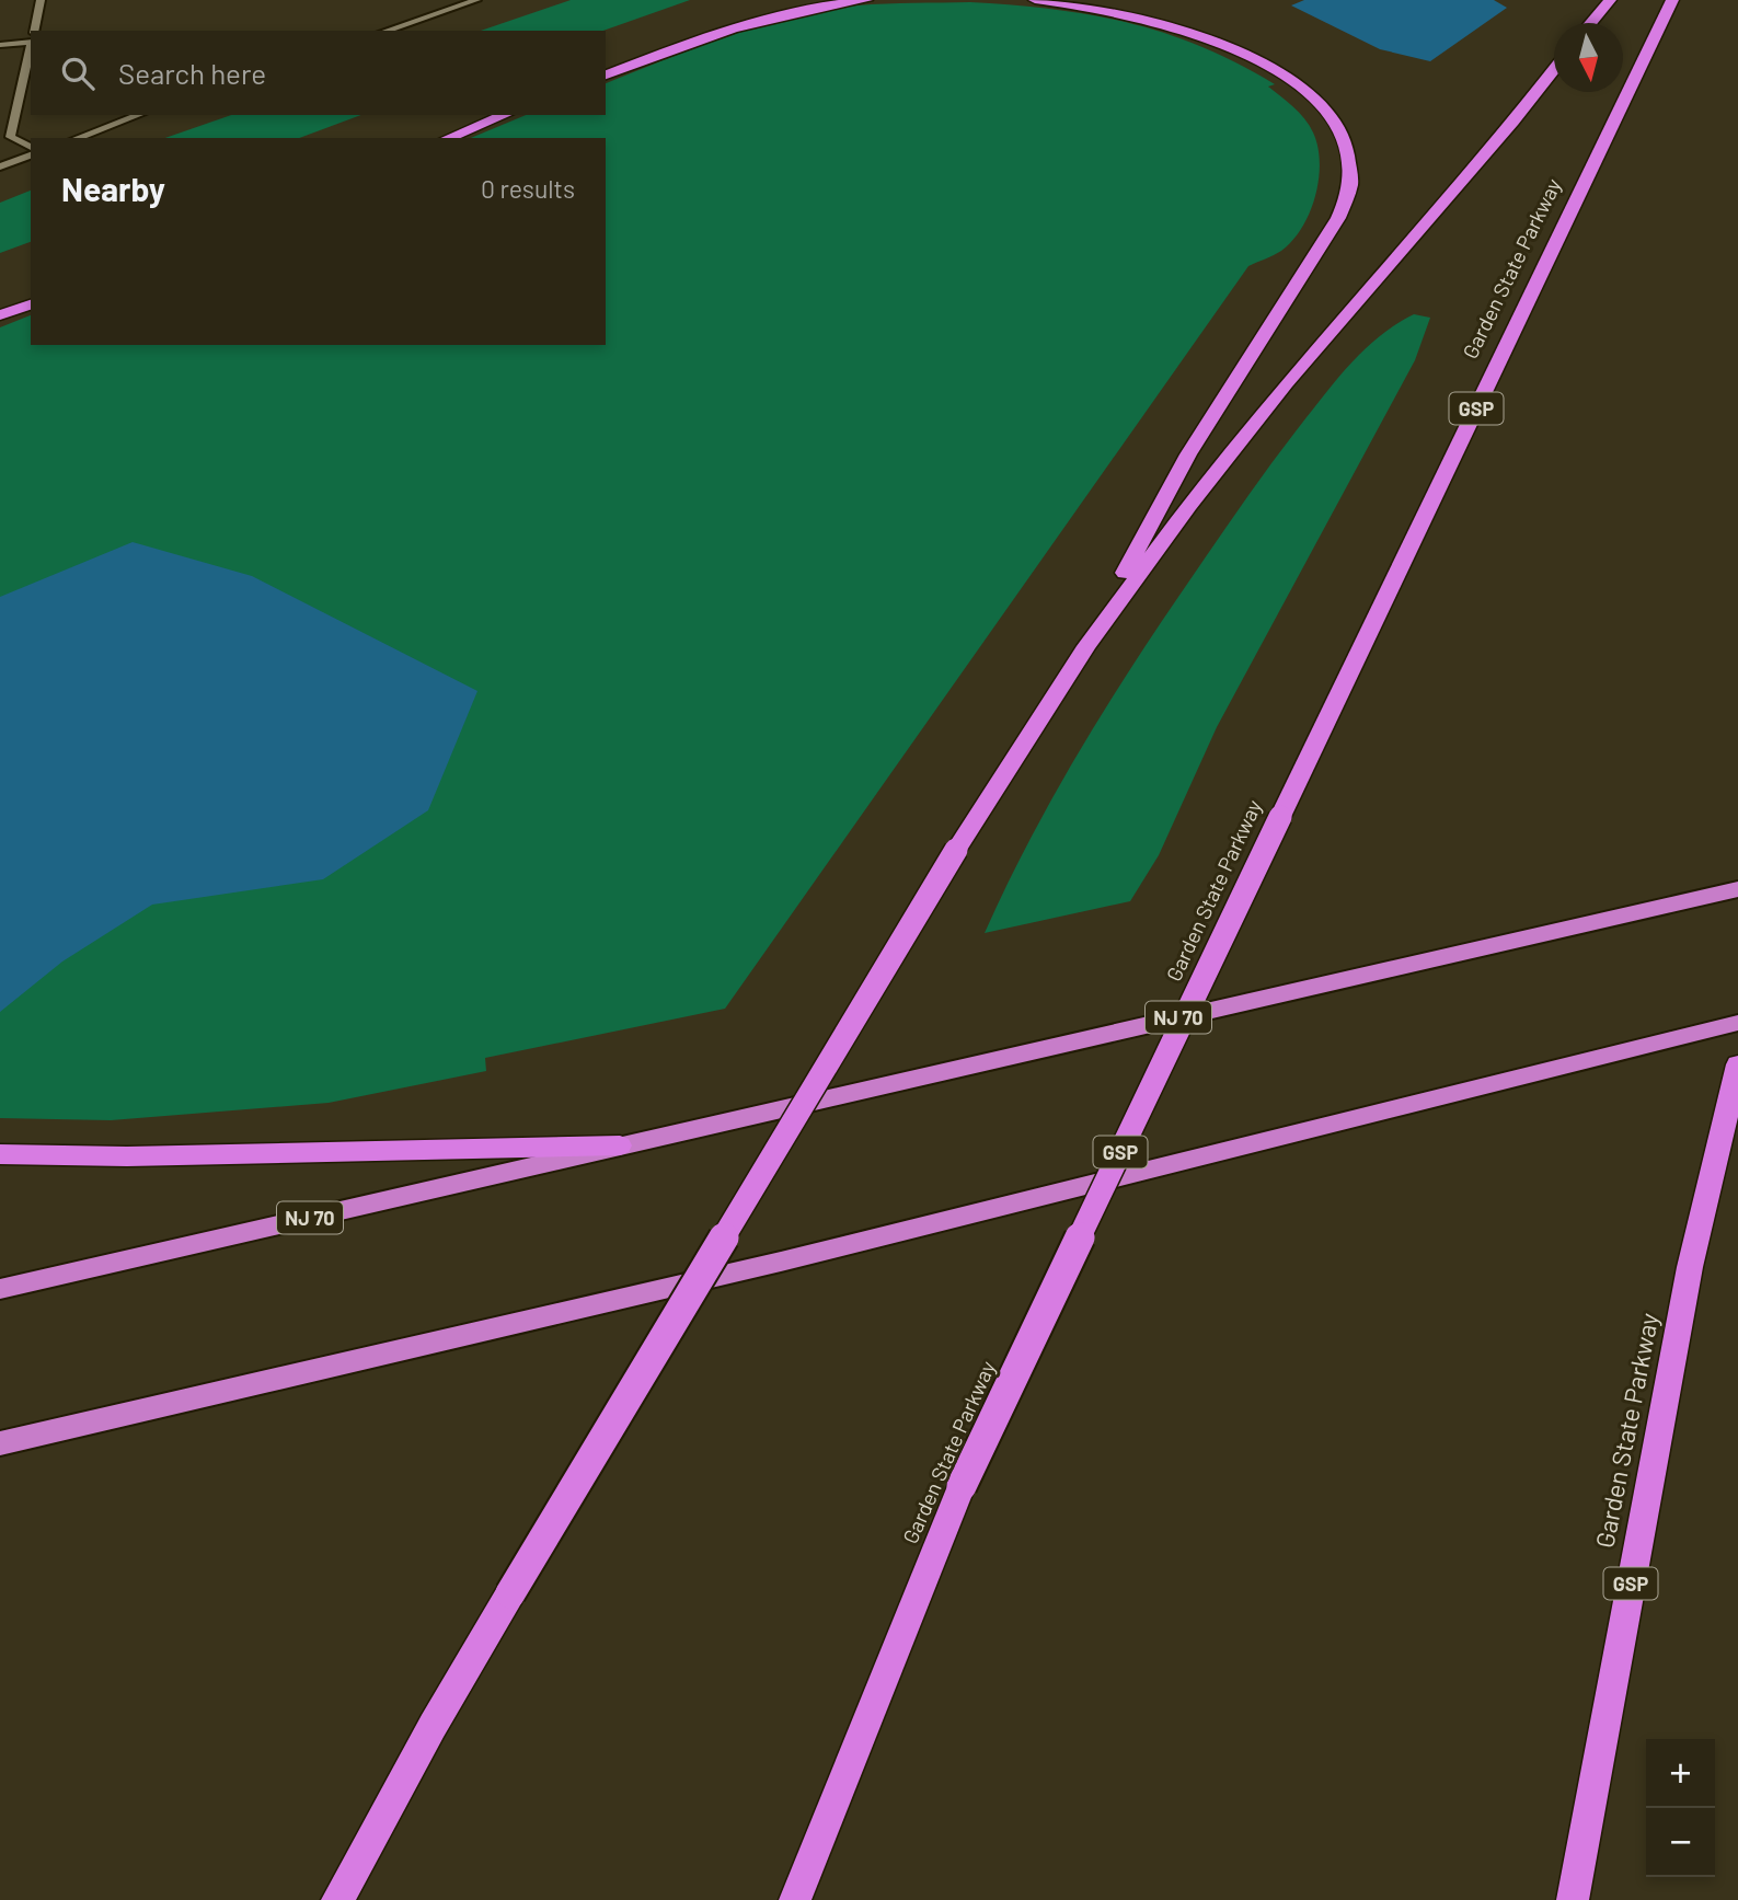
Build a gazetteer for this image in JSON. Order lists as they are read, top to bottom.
{
  "streets": {
    "highway": ["Garden State Parkway", "GSP", "NJ 70"]
  },
  "north": "bottom",
  "page": {
    "search": "Search here",
    "heading": ["Nearby", "0 results"],
    "map_buttons": ["+", "−"]
  }
}
